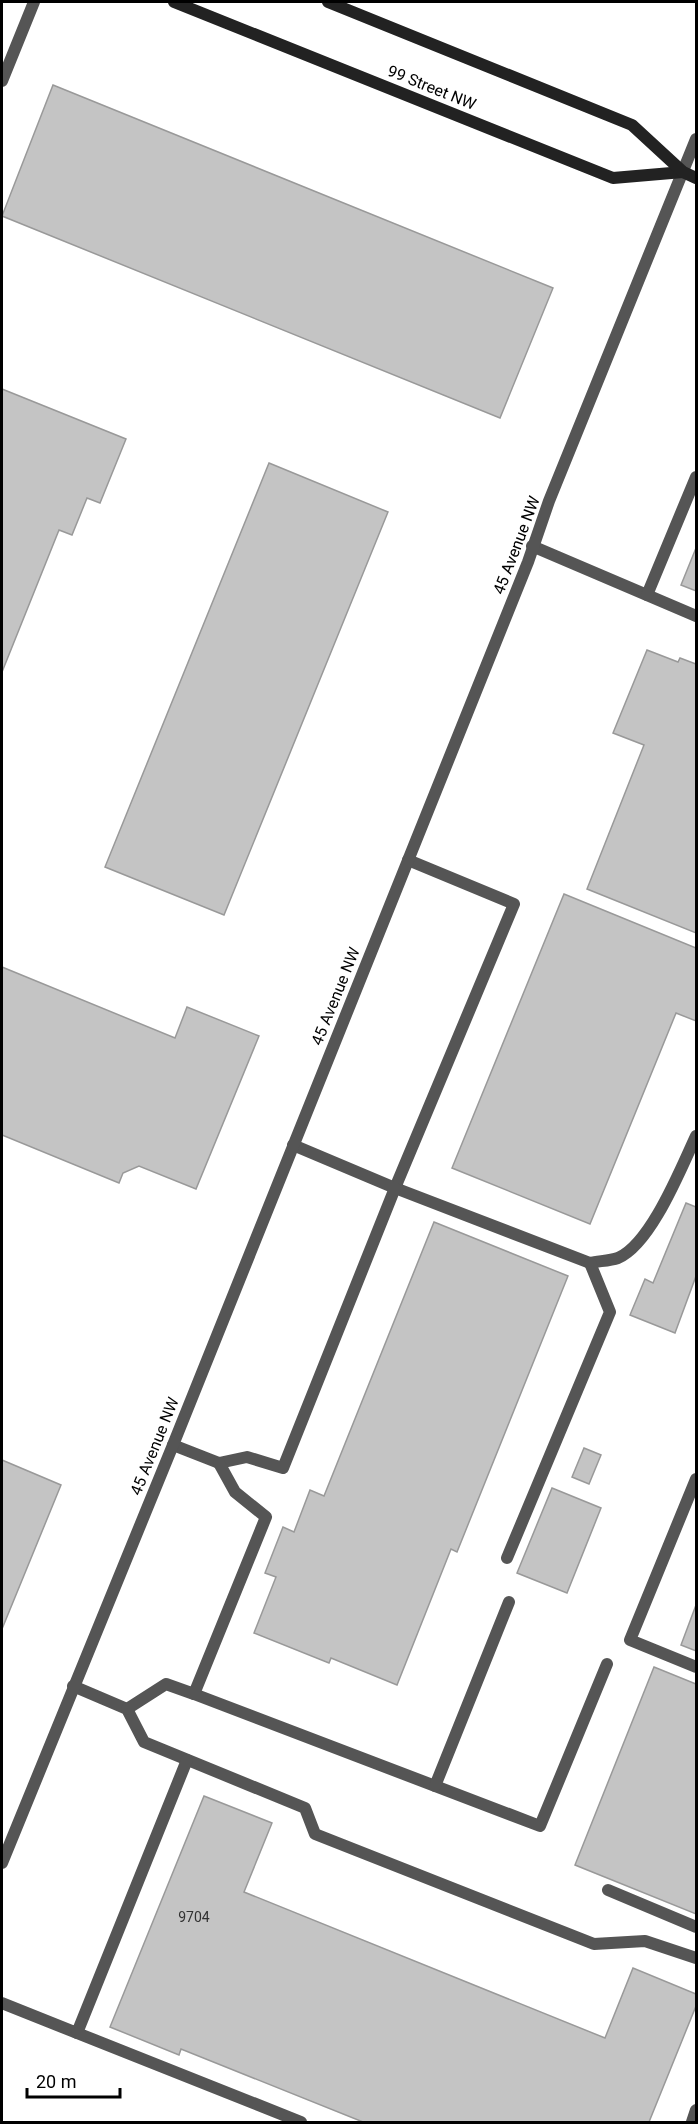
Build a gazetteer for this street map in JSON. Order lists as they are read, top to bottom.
{
  "streets": {
    "main road": ["99 Street NW"],
    "street": ["45 Avenue NW"]
  },
  "crossings": [
    ["99 Street NW", "45 Avenue NW"]
  ],
  "house_numbers": ["9704"],
  "scale_bar": "20 m"
}
